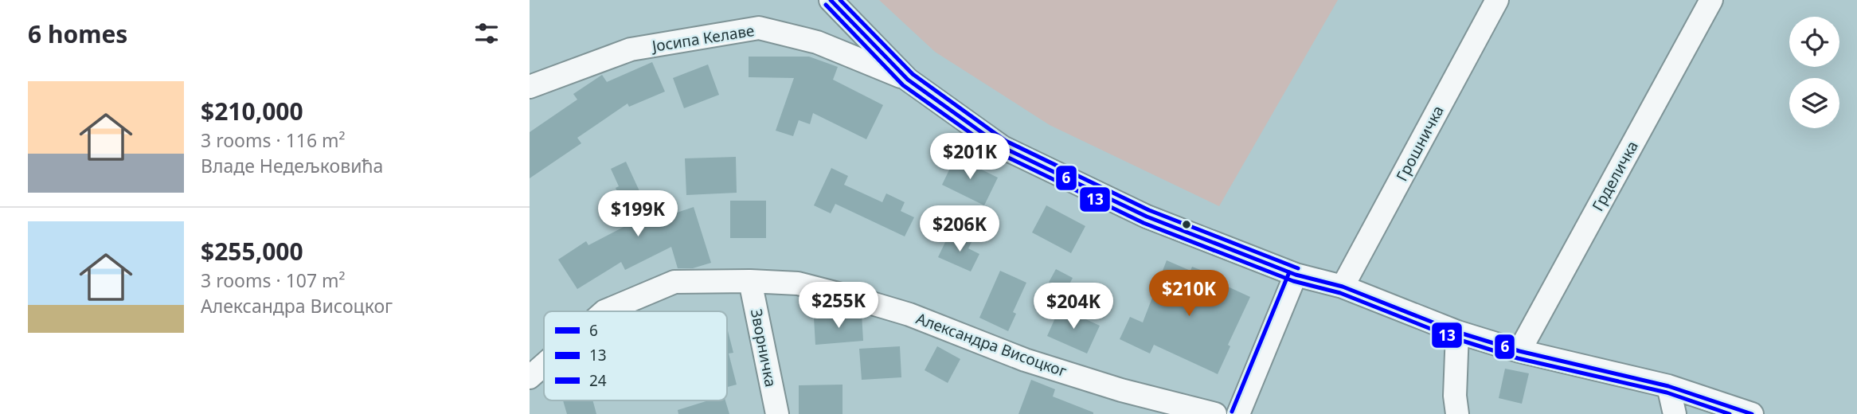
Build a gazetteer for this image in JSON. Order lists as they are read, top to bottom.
{
  "streets": {
    "street": [
      "Јосипа Келаве",
      "Грошничка",
      "Грделичка",
      "Александра Висоцког",
      "Зворничка"
    ]
  },
  "crossings": [
    ["Александра Висоцког", "Зворничка"]
  ],
  "lines": ["transit line 6", "transit line 24", "transit line 13"],
  "legend": ["6", "13", "24"],
  "page": {
    "heading": "6 homes",
    "list": [
      {
        "name": "$210,000",
        "note": "3 rooms · 116 m² · Владе Недељковића"
      },
      {
        "name": "$255,000",
        "note": "3 rooms · 107 m² · Александра Висоцког"
      }
    ],
    "price": [
      "$201K",
      "$199K",
      "$206K",
      "$210K",
      "$255K",
      "$204K"
    ]
  }
}
